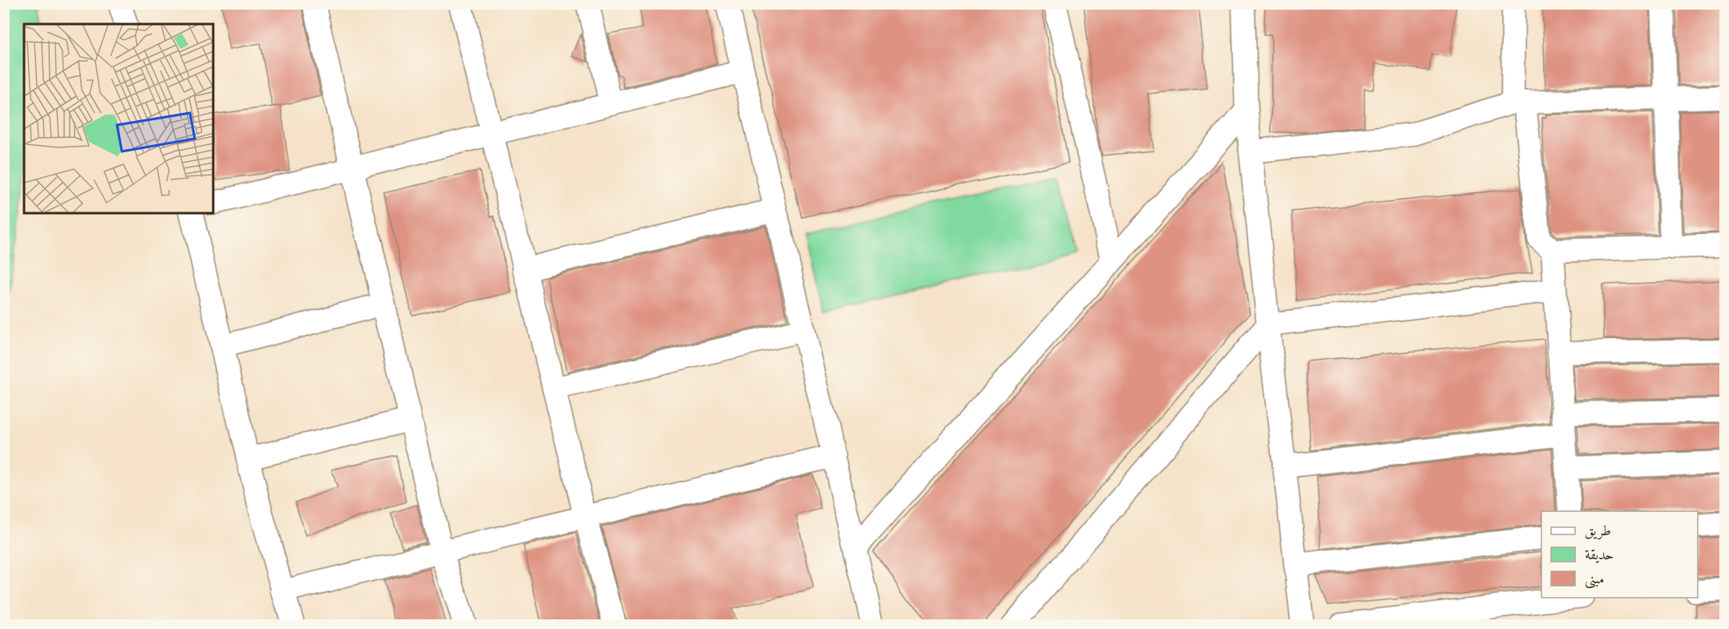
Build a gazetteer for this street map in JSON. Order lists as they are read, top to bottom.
{
  "legend": ["طريق", "حديقة", "مبنى"]
}
